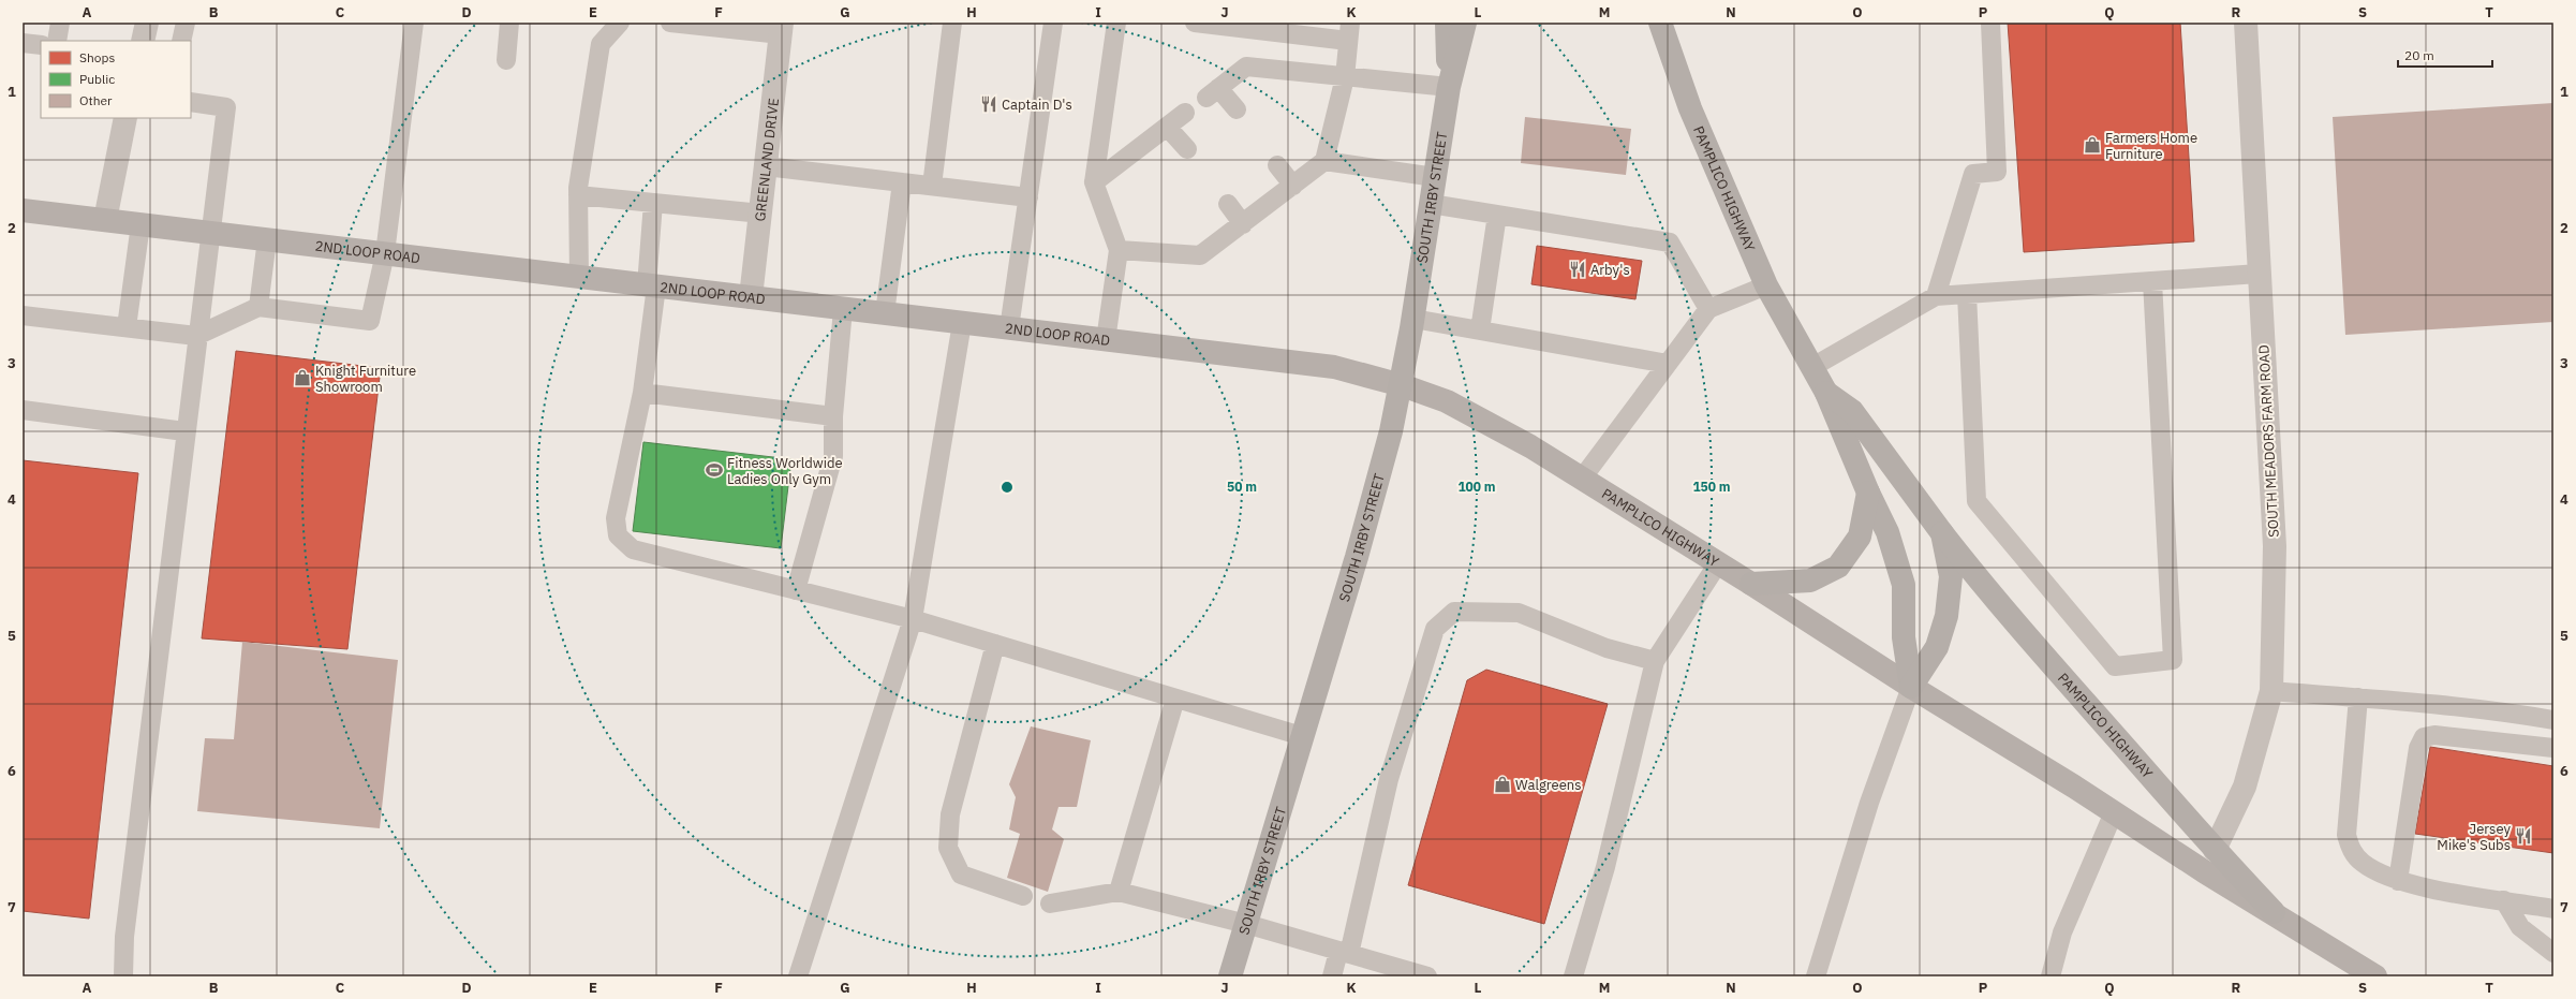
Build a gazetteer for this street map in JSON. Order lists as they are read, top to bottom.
{
  "streets": {
    "main road": ["PAMPLICO HIGHWAY", "SOUTH IRBY STREET", "2ND LOOP ROAD"],
    "street": ["GREENLAND DRIVE", "SOUTH MEADORS FARM ROAD"]
  },
  "crossings": [
    ["GREENLAND DRIVE", "2ND LOOP ROAD"],
    ["PAMPLICO HIGHWAY", "SOUTH IRBY STREET"],
    ["PAMPLICO HIGHWAY", "2ND LOOP ROAD"],
    ["PAMPLICO HIGHWAY", "SOUTH MEADORS FARM ROAD"],
    ["SOUTH IRBY STREET", "2ND LOOP ROAD"]
  ],
  "places": {
    "restaurant": ["Captain D's", "Arby's", "Jersey Mike's Subs"],
    "shop": ["Farmers Home Furniture", "Knight Furniture Showroom", "Walgreens"],
    "sports": ["Fitness Worldwide Ladies Only Gym"]
  },
  "legend": ["Shops", "Public", "Other"],
  "scale_bar": "20 m",
  "grid": {
    "columns": [
      "A",
      "B",
      "C",
      "D",
      "E",
      "F",
      "G",
      "H",
      "I",
      "J",
      "K",
      "L",
      "M",
      "N",
      "O",
      "P",
      "Q",
      "R",
      "S",
      "T"
    ],
    "rows": [
      "1",
      "2",
      "3",
      "4",
      "5",
      "6",
      "7"
    ]
  },
  "rings": ["50 m", "100 m", "150 m"]
}
